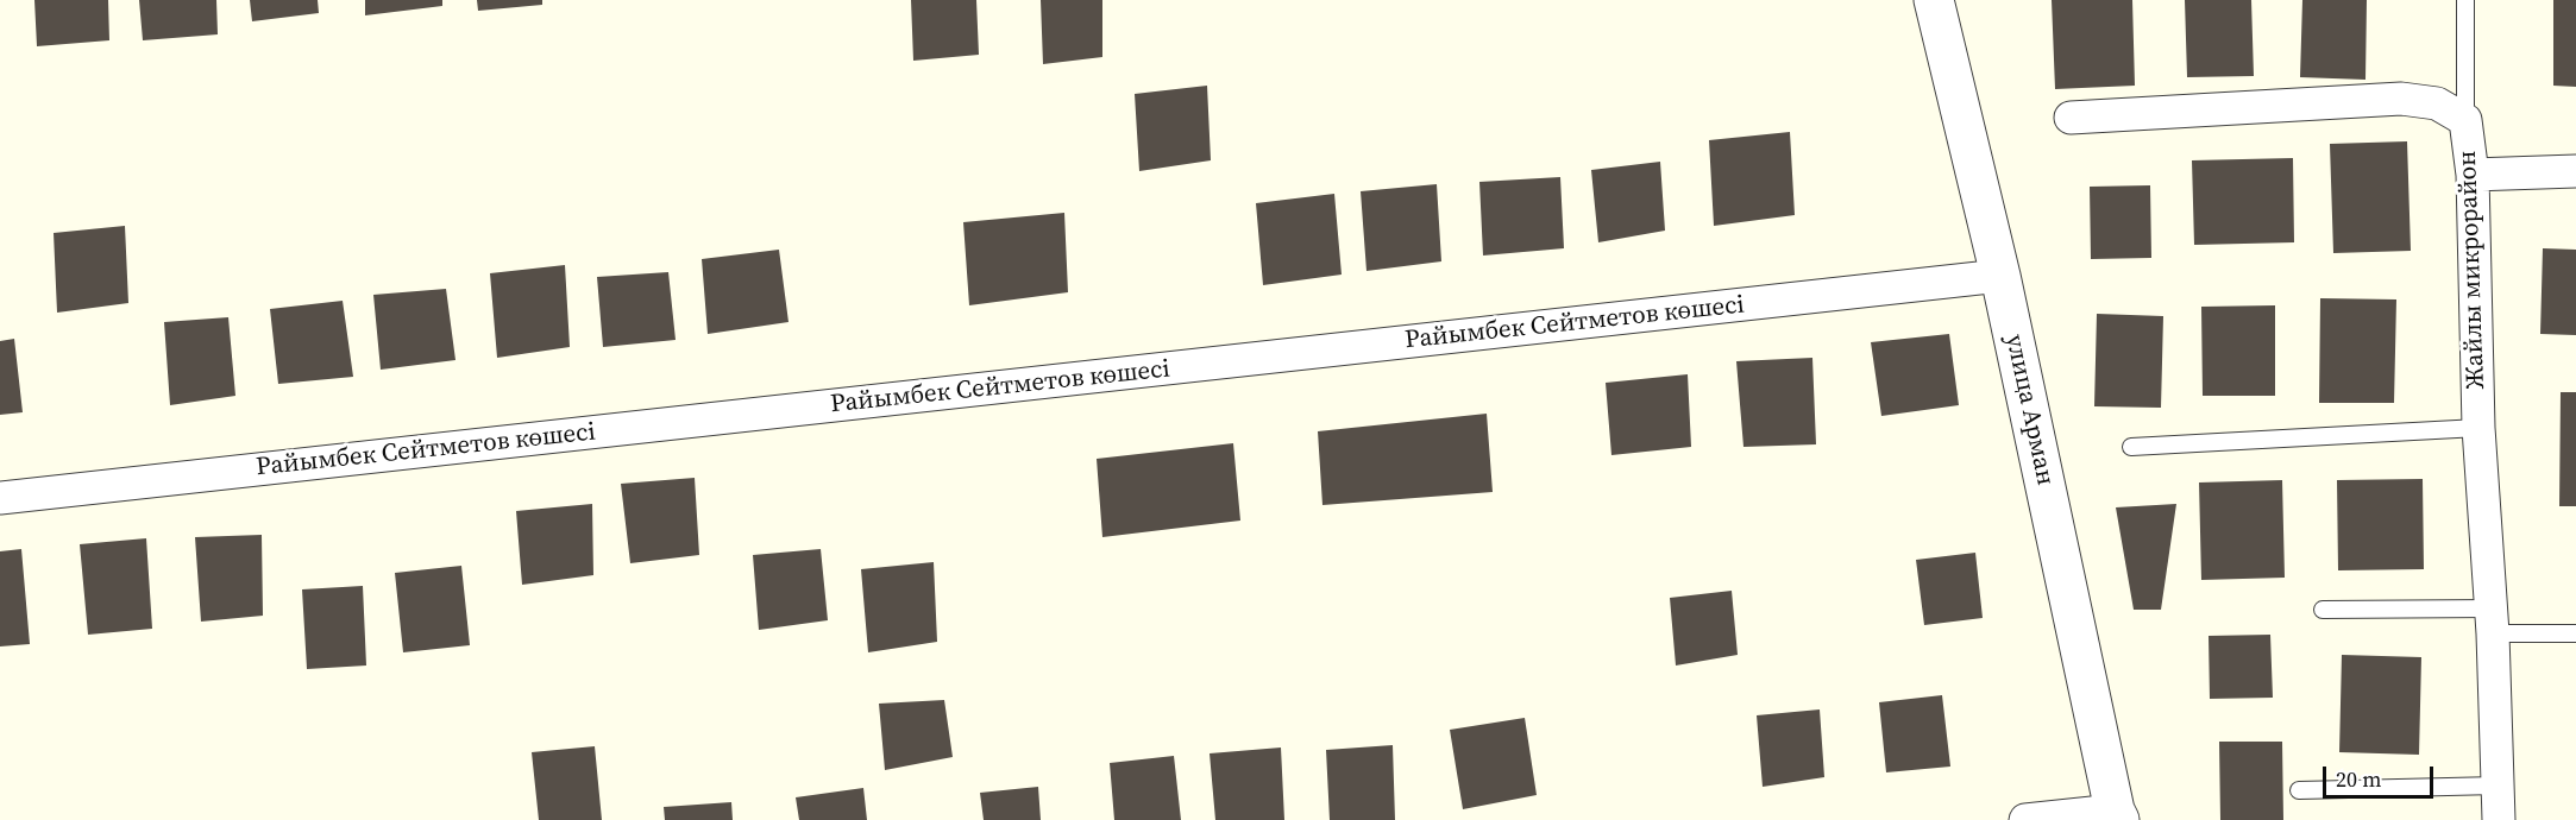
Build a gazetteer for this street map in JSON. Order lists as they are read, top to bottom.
{
  "streets": {
    "street": ["Жайлы микрорайон", "Райымбек Сейтметов көшесі", "улица Арман"]
  },
  "crossings": [
    ["Райымбек Сейтметов көшесі", "улица Арман"]
  ],
  "scale_bar": "20 m"
}
